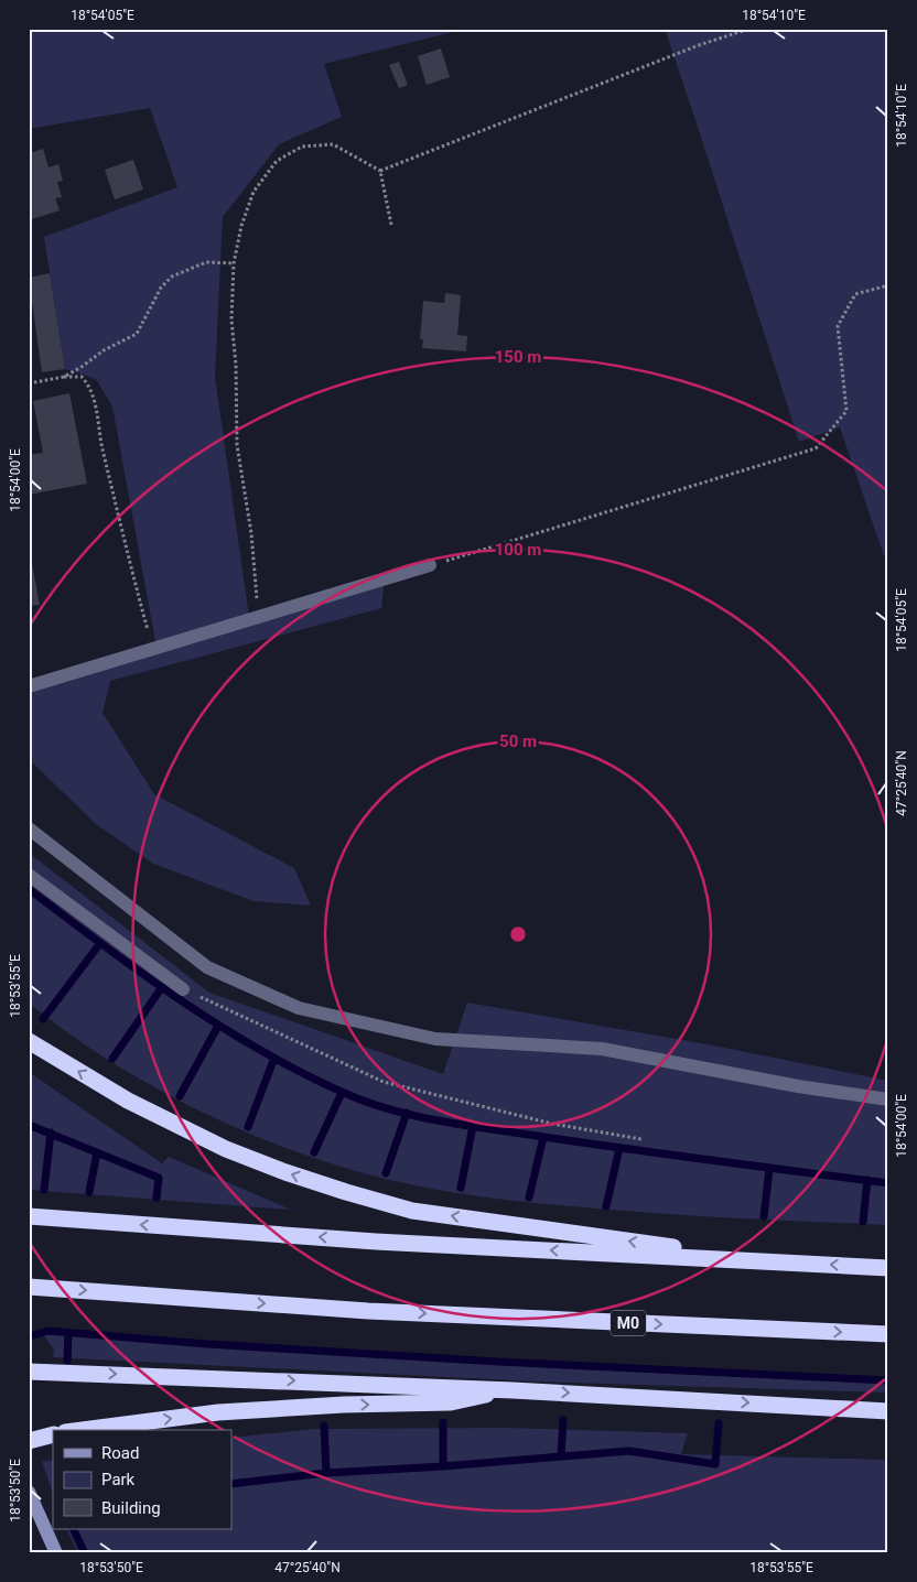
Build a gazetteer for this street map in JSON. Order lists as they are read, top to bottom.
{
  "streets": {
    "highway": ["M0"]
  },
  "legend": ["Road", "Park", "Building"],
  "coordinates": [
    "18°54'05\"E",
    "18°54'10\"E",
    "18°54'00\"E",
    "47°25'40\"N",
    "18°53'55\"E",
    "18°53'50\"E"
  ],
  "rings": ["150 m", "100 m", "50 m"]
}
